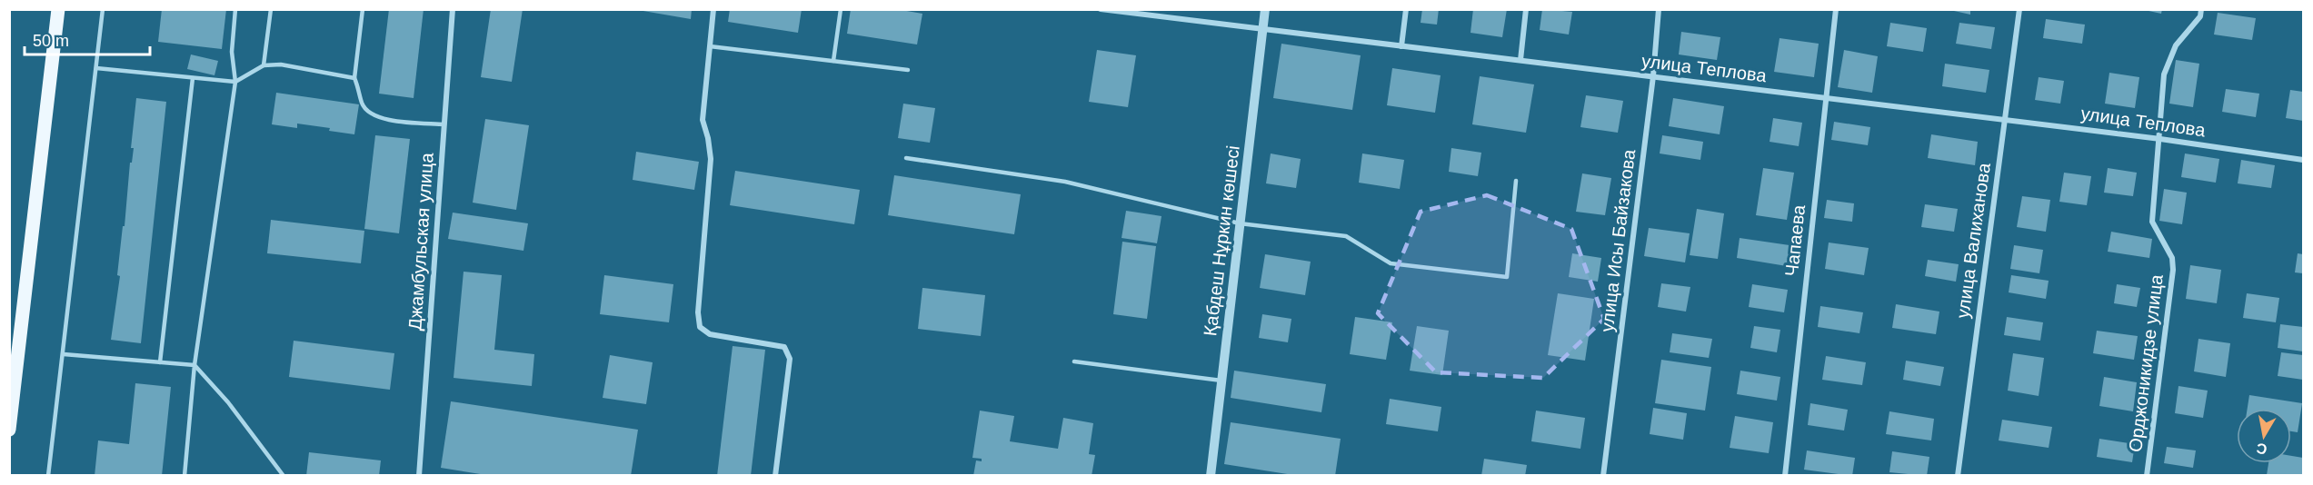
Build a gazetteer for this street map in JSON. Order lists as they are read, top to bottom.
{
  "streets": {
    "street": [
      "улица Теплова",
      "Қабдеш Нұркин көшесі",
      "улица Исы Байзакова",
      "Чапаева",
      "улица Валиханова",
      "Джамбульская улица",
      "Орджоникидзе улица"
    ]
  },
  "crossings": [
    ["улица Теплова", "Қабдеш Нұркин көшесі"],
    ["улица Теплова", "улица Исы Байзакова"],
    ["улица Теплова", "Чапаева"],
    ["улица Теплова", "улица Валиханова"],
    ["улица Теплова", "Орджоникидзе улица"]
  ],
  "scale_bar": "50 m",
  "north": "bottom"
}
